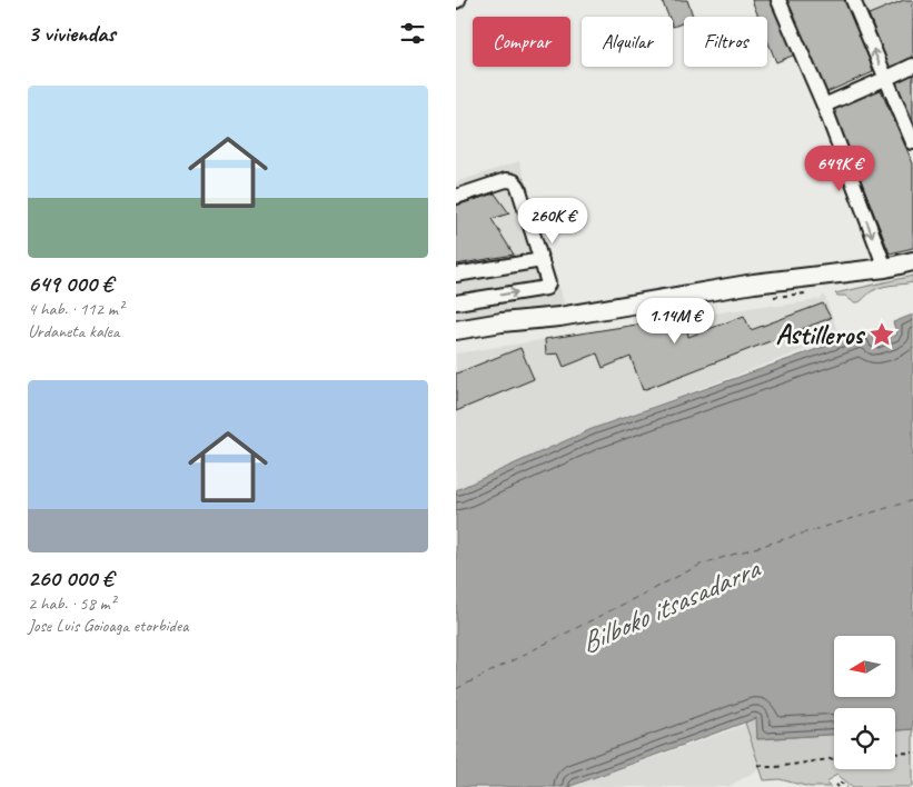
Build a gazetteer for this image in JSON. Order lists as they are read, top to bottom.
{
  "water": ["Bilboko itsasadarra"],
  "places": {
    "place": ["Astilleros"]
  },
  "north": "left",
  "page": {
    "heading": "3 viviendas",
    "chip": ["Comprar", "Alquilar", "Filtros"],
    "list": [
      {
        "name": "649 000 €",
        "note": "4 hab. · 112 m² · Urdaneta kalea"
      },
      {
        "name": "260 000 €",
        "note": "2 hab. · 58 m² · Jose Luis Goioaga etorbidea"
      }
    ],
    "price": ["649K €", "260K €", "1.14M €"]
  }
}
